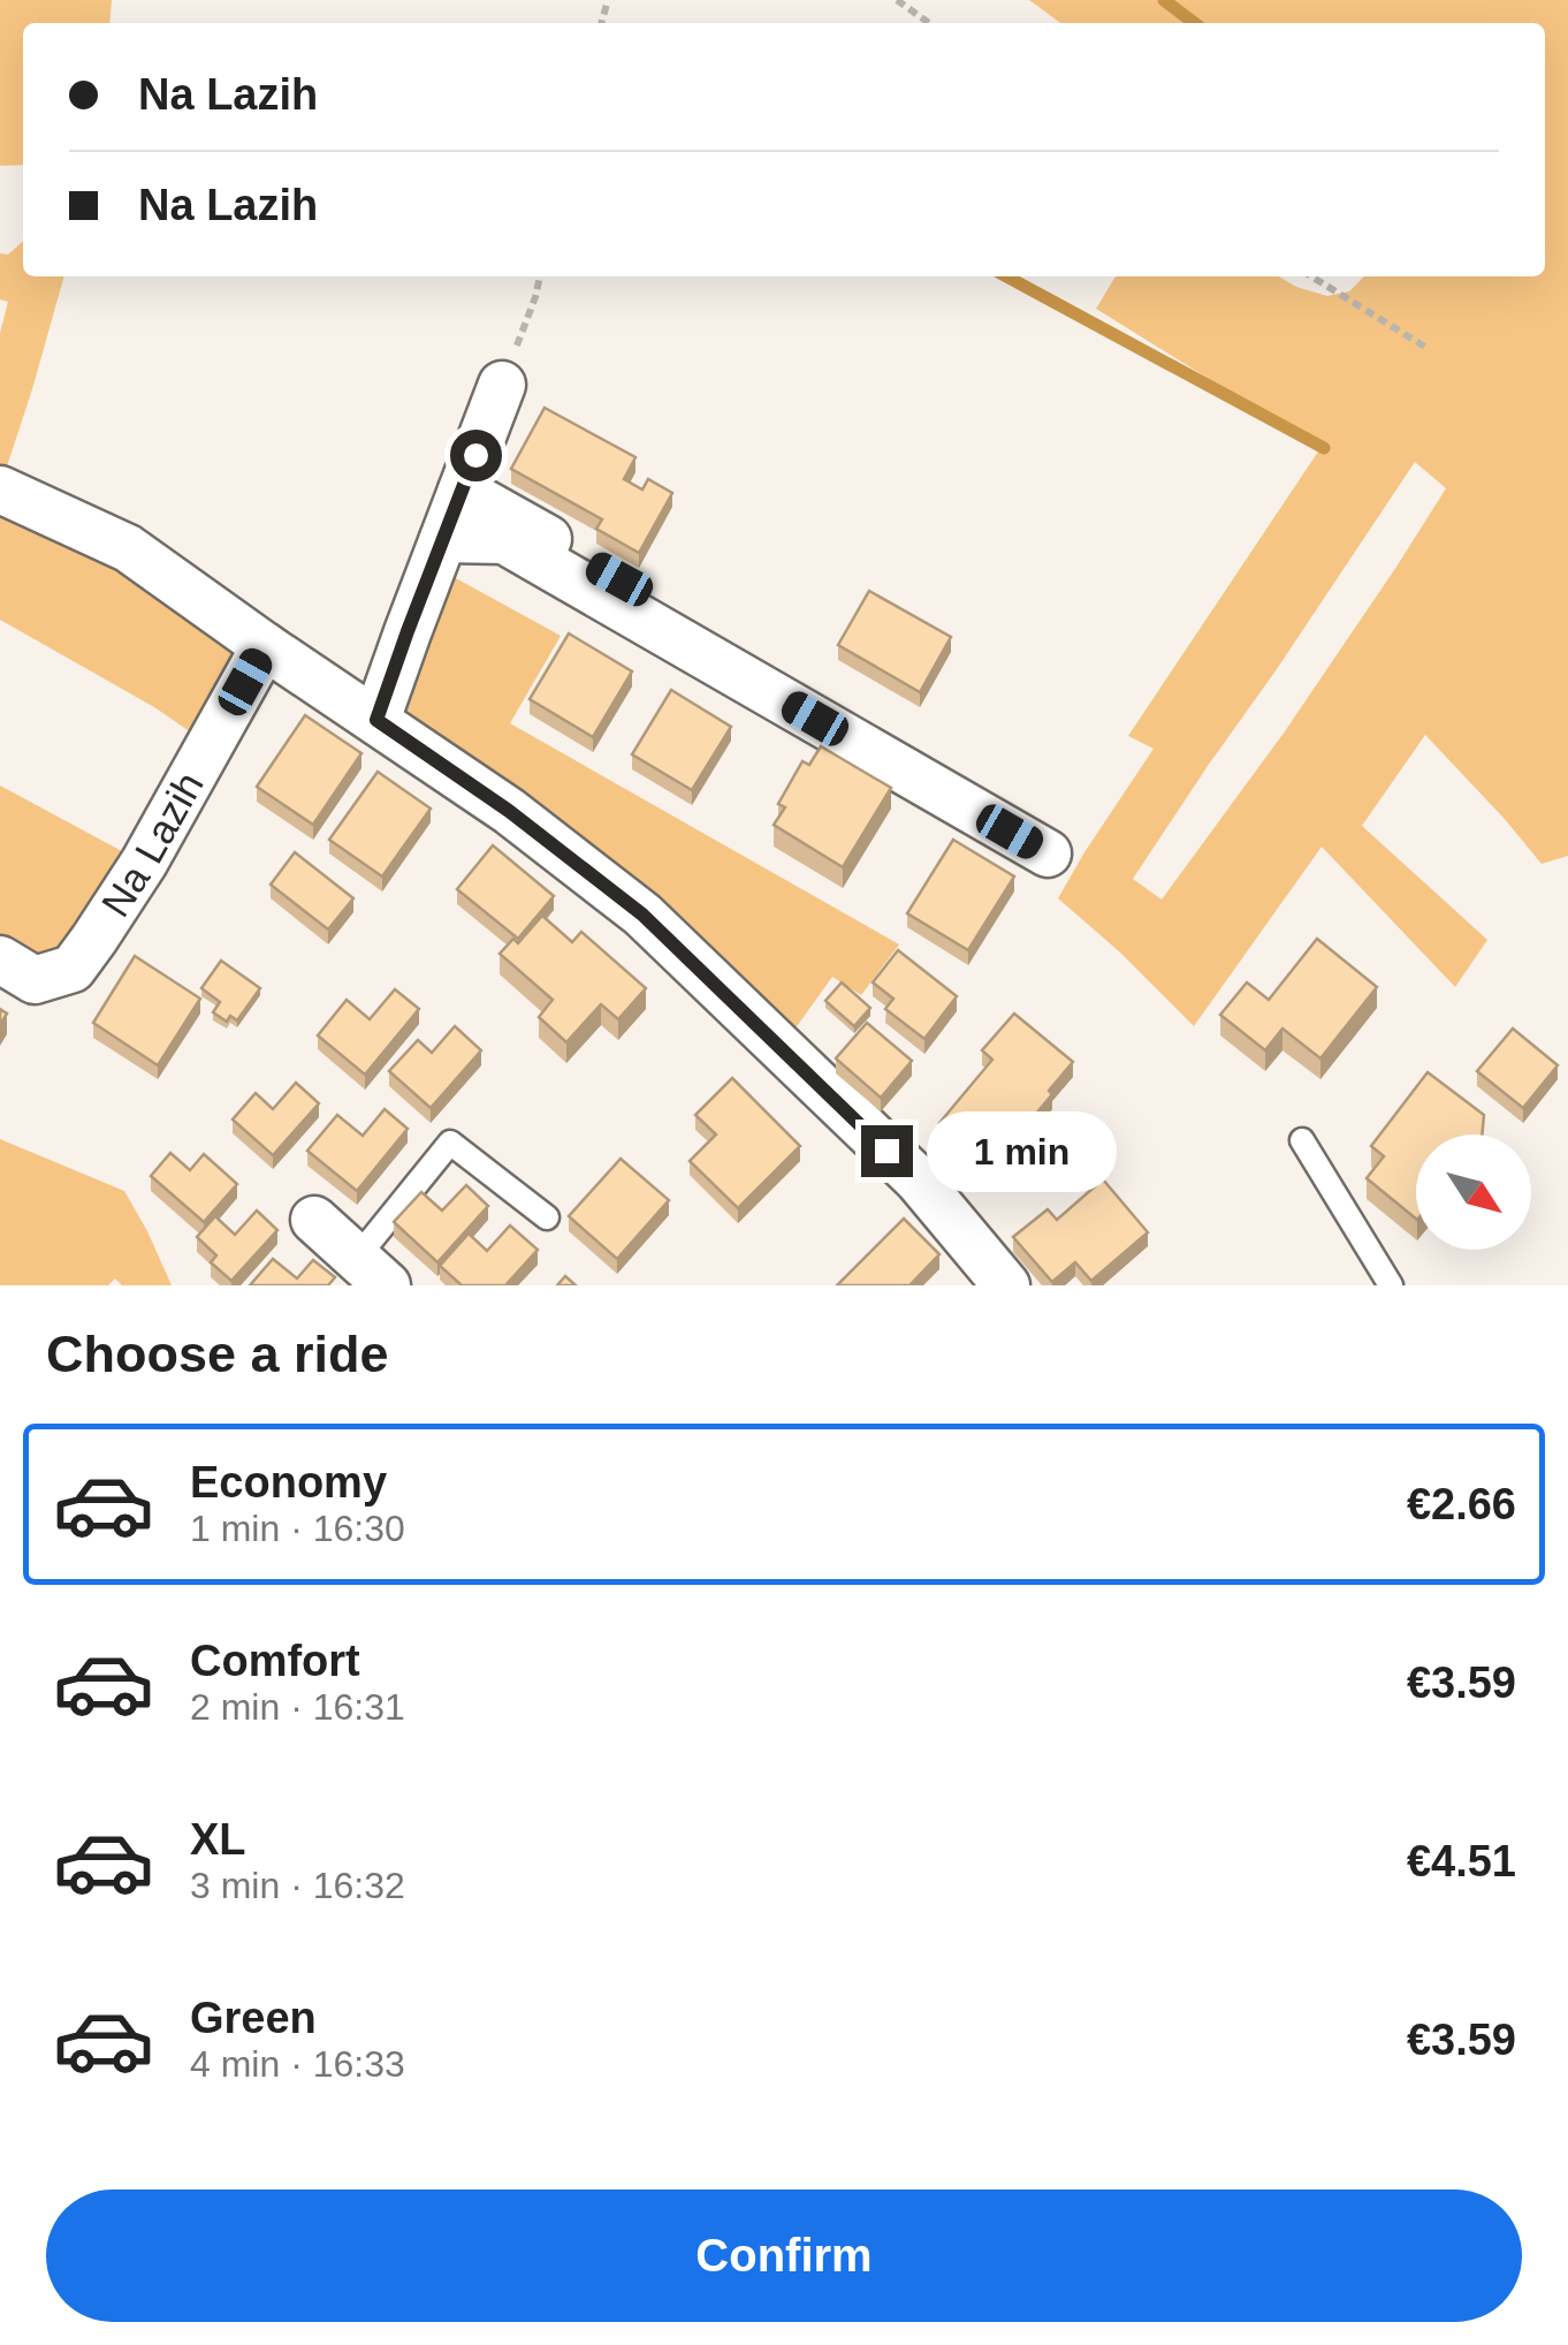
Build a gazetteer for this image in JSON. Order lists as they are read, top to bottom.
{
  "streets": {
    "street": ["Na Lazih"]
  },
  "north": "bottom right",
  "page": {
    "banner": ["Na Lazih", "Na Lazih"],
    "bubble": "1 min",
    "heading": "Choose a ride",
    "list": [
      {
        "name": "Economy",
        "note": "1 min · 16:30",
        "value": "€2.66"
      },
      {
        "name": "Comfort",
        "note": "2 min · 16:31",
        "value": "€3.59"
      },
      {
        "name": "XL",
        "note": "3 min · 16:32",
        "value": "€4.51"
      },
      {
        "name": "Green",
        "note": "4 min · 16:33",
        "value": "€3.59"
      }
    ],
    "buttons": "Confirm"
  }
}
